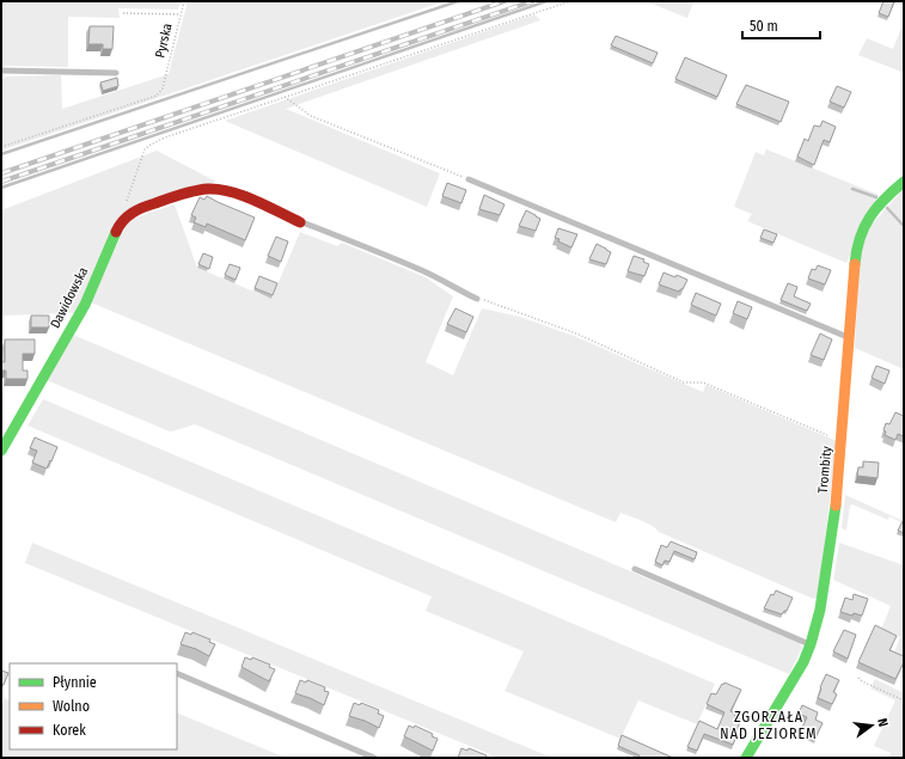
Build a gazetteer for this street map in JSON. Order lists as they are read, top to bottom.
{
  "streets": {
    "street": ["Dawidowska", "Trombity"],
    "path": ["Pyrska"]
  },
  "districts": ["ZGORZAŁA NAD JEZIOREM"],
  "legend": ["Płynnie", "Wolno", "Korek"],
  "scale_bar": "50 m",
  "north": "right"
}
